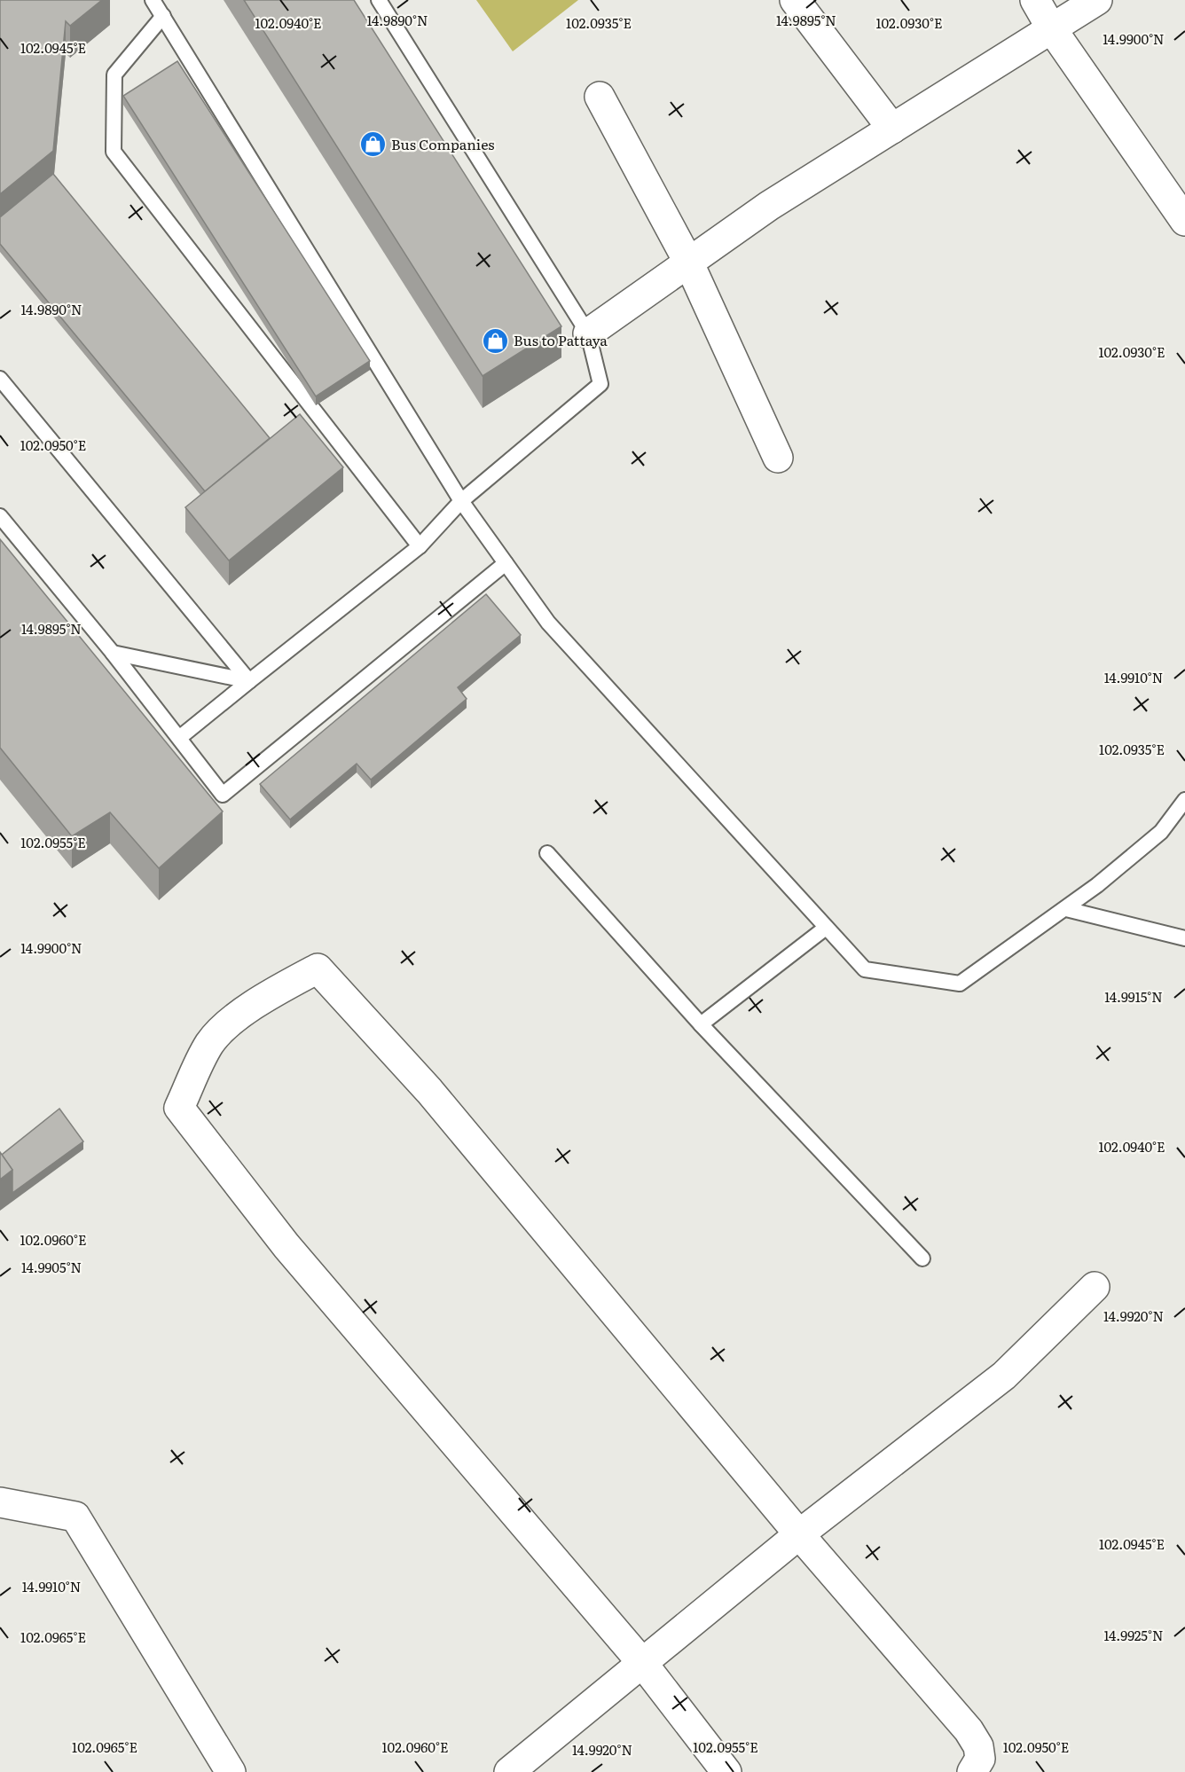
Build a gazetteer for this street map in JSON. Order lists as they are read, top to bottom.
{
  "places": {
    "shop": ["Bus Companies", "Bus to Pattaya"]
  },
  "coordinates": [
    "14.9890°N",
    "14.9895°N",
    "102.0940°E",
    "102.0935°E",
    "102.0930°E",
    "14.9900°N",
    "102.0945°E",
    "102.0950°E",
    "14.9910°N",
    "102.0955°E",
    "14.9915°N",
    "102.0960°E",
    "14.9905°N",
    "14.9920°N",
    "14.9925°N",
    "102.0965°E"
  ]
}
